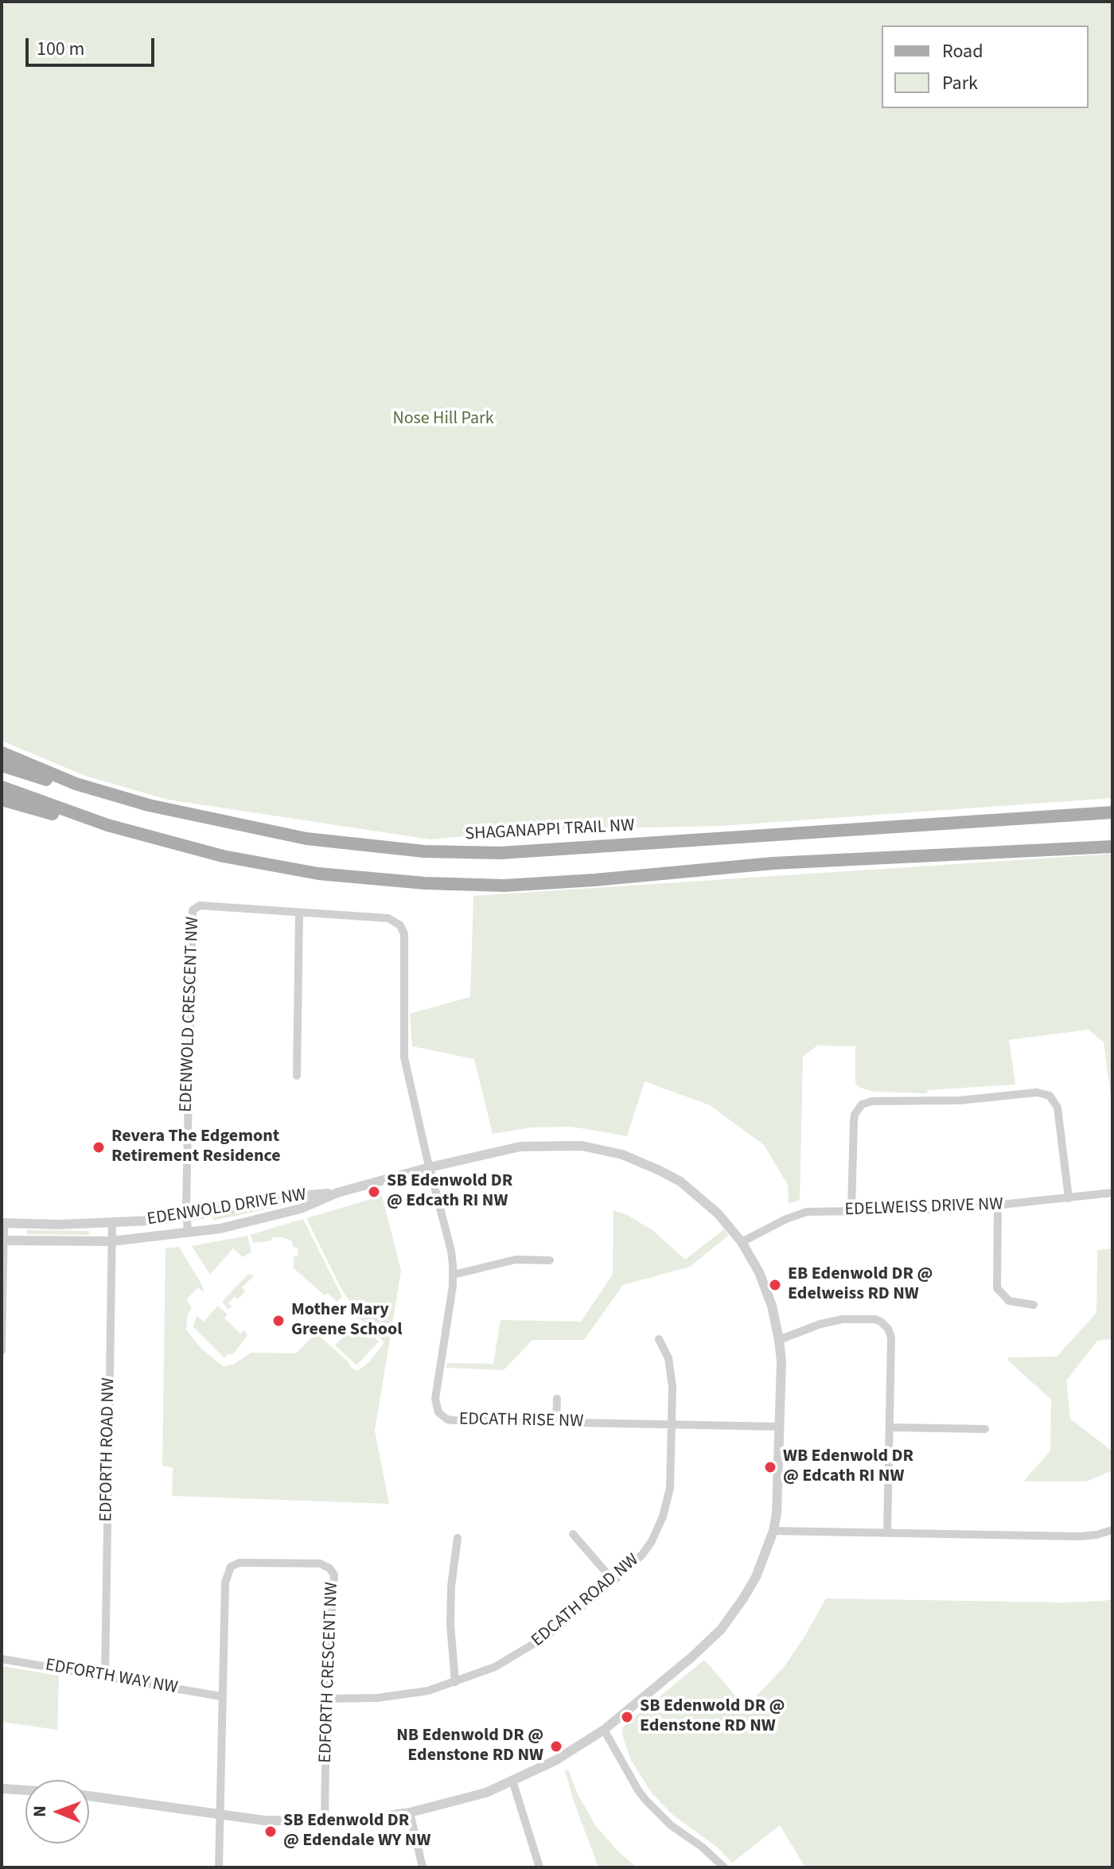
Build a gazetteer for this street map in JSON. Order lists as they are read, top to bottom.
{
  "streets": {
    "main road": ["SHAGANAPPI TRAIL NW"],
    "street": [
      "EDENWOLD CRESCENT NW",
      "EDENWOLD DRIVE NW",
      "EDELWEISS DRIVE NW",
      "EDCATH RISE NW",
      "EDFORTH ROAD NW",
      "EDCATH ROAD NW",
      "EDFORTH CRESCENT NW",
      "EDFORTH WAY NW"
    ]
  },
  "crossings": [
    ["EDENWOLD CRESCENT NW", "EDENWOLD DRIVE NW"],
    ["EDENWOLD CRESCENT NW", "EDCATH RISE NW"],
    ["EDENWOLD DRIVE NW", "EDELWEISS DRIVE NW"],
    ["EDENWOLD DRIVE NW", "EDCATH RISE NW"],
    ["EDENWOLD DRIVE NW", "EDFORTH ROAD NW"],
    ["EDENWOLD DRIVE NW", "EDFORTH CRESCENT NW"],
    ["EDCATH RISE NW", "EDCATH ROAD NW"],
    ["EDFORTH ROAD NW", "EDFORTH WAY NW"],
    ["EDCATH ROAD NW", "EDFORTH CRESCENT NW"],
    ["EDFORTH CRESCENT NW", "EDFORTH WAY NW"]
  ],
  "parks": ["Nose Hill Park"],
  "places": [
    "Revera The Edgemont Retirement Residence",
    "SB Edenwold DR @ Edcath RI NW",
    "EB Edenwold DR @ Edelweiss RD NW",
    "Mother Mary Greene School",
    "WB Edenwold DR @ Edcath RI NW",
    "SB Edenwold DR @ Edenstone RD NW",
    "NB Edenwold DR @ Edenstone RD NW",
    "SB Edenwold DR @ Edendale WY NW"
  ],
  "legend": ["Road", "Park"],
  "scale_bar": "100 m",
  "north": "left"
}
